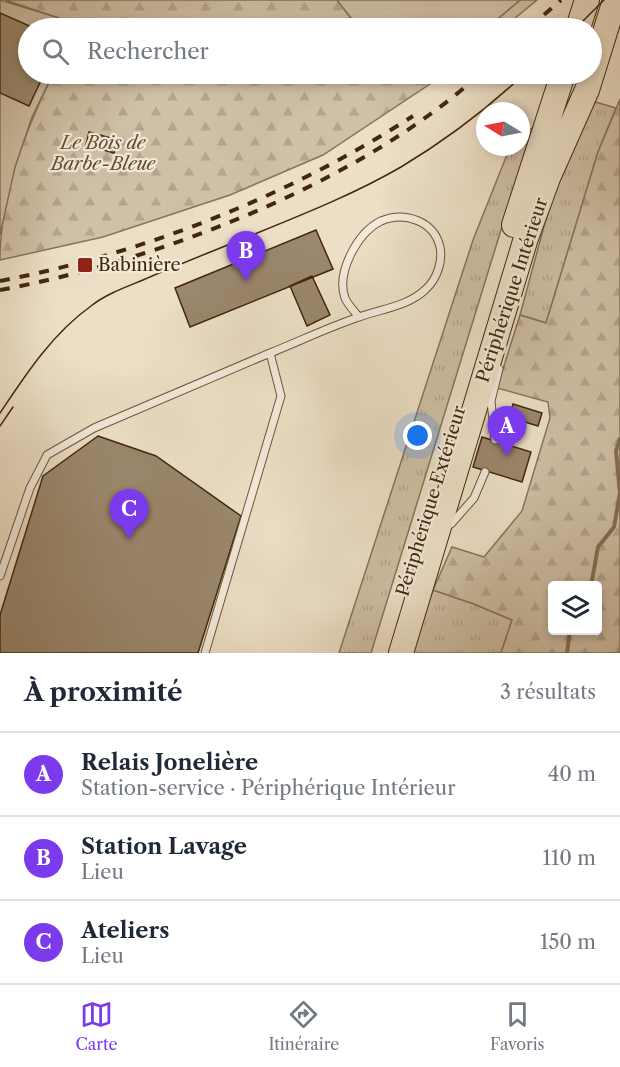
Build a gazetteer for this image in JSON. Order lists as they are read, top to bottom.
{
  "streets": {
    "highway": ["Périphérique Intérieur", "Périphérique Extérieur"]
  },
  "parks": ["Le Bois de Barbe-Bleue"],
  "places": {
    "transit": ["Babinière"]
  },
  "north": "left",
  "page": {
    "search": "Rechercher",
    "pins": ["B", "A", "C"],
    "heading": ["À proximité", "3 résultats"],
    "list": [
      {
        "mark": "A",
        "name": "Relais Jonelière",
        "note": "Station-service · Périphérique Intérieur",
        "value": "40 m"
      },
      {
        "mark": "B",
        "name": "Station Lavage",
        "note": "Lieu",
        "value": "110 m"
      },
      {
        "mark": "C",
        "name": "Ateliers",
        "note": "Lieu",
        "value": "150 m"
      }
    ],
    "nav": ["Carte", "Itinéraire", "Favoris"]
  }
}
